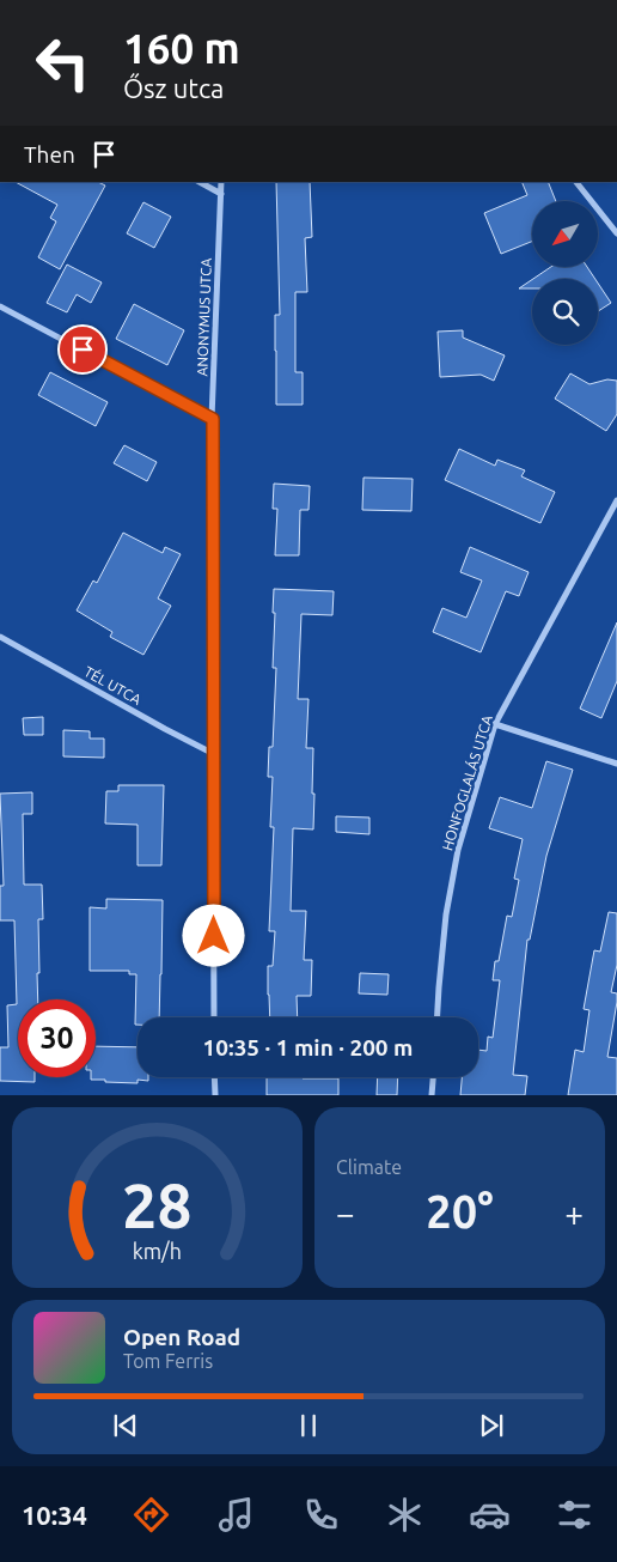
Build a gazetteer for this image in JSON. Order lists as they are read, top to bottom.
{
  "streets": {
    "street": ["ANONYMUS UTCA", "TÉL UTCA", "HONFOGLALÁS UTCA"]
  },
  "crossings": [
    ["ANONYMUS UTCA", "TÉL UTCA"]
  ],
  "north": "bottom left",
  "page": {
    "turn": ["160 m", "Ősz utca"],
    "then": "Then",
    "limit": "30",
    "trip": "10:35 · 1 min · 200 m",
    "tile": "Climate",
    "heat": ["−", "20°", "+"],
    "song": ["Open Road", "Tom Ferris"],
    "tabs": "10:34",
    "gauge": ["28", "km/h"]
  }
}
